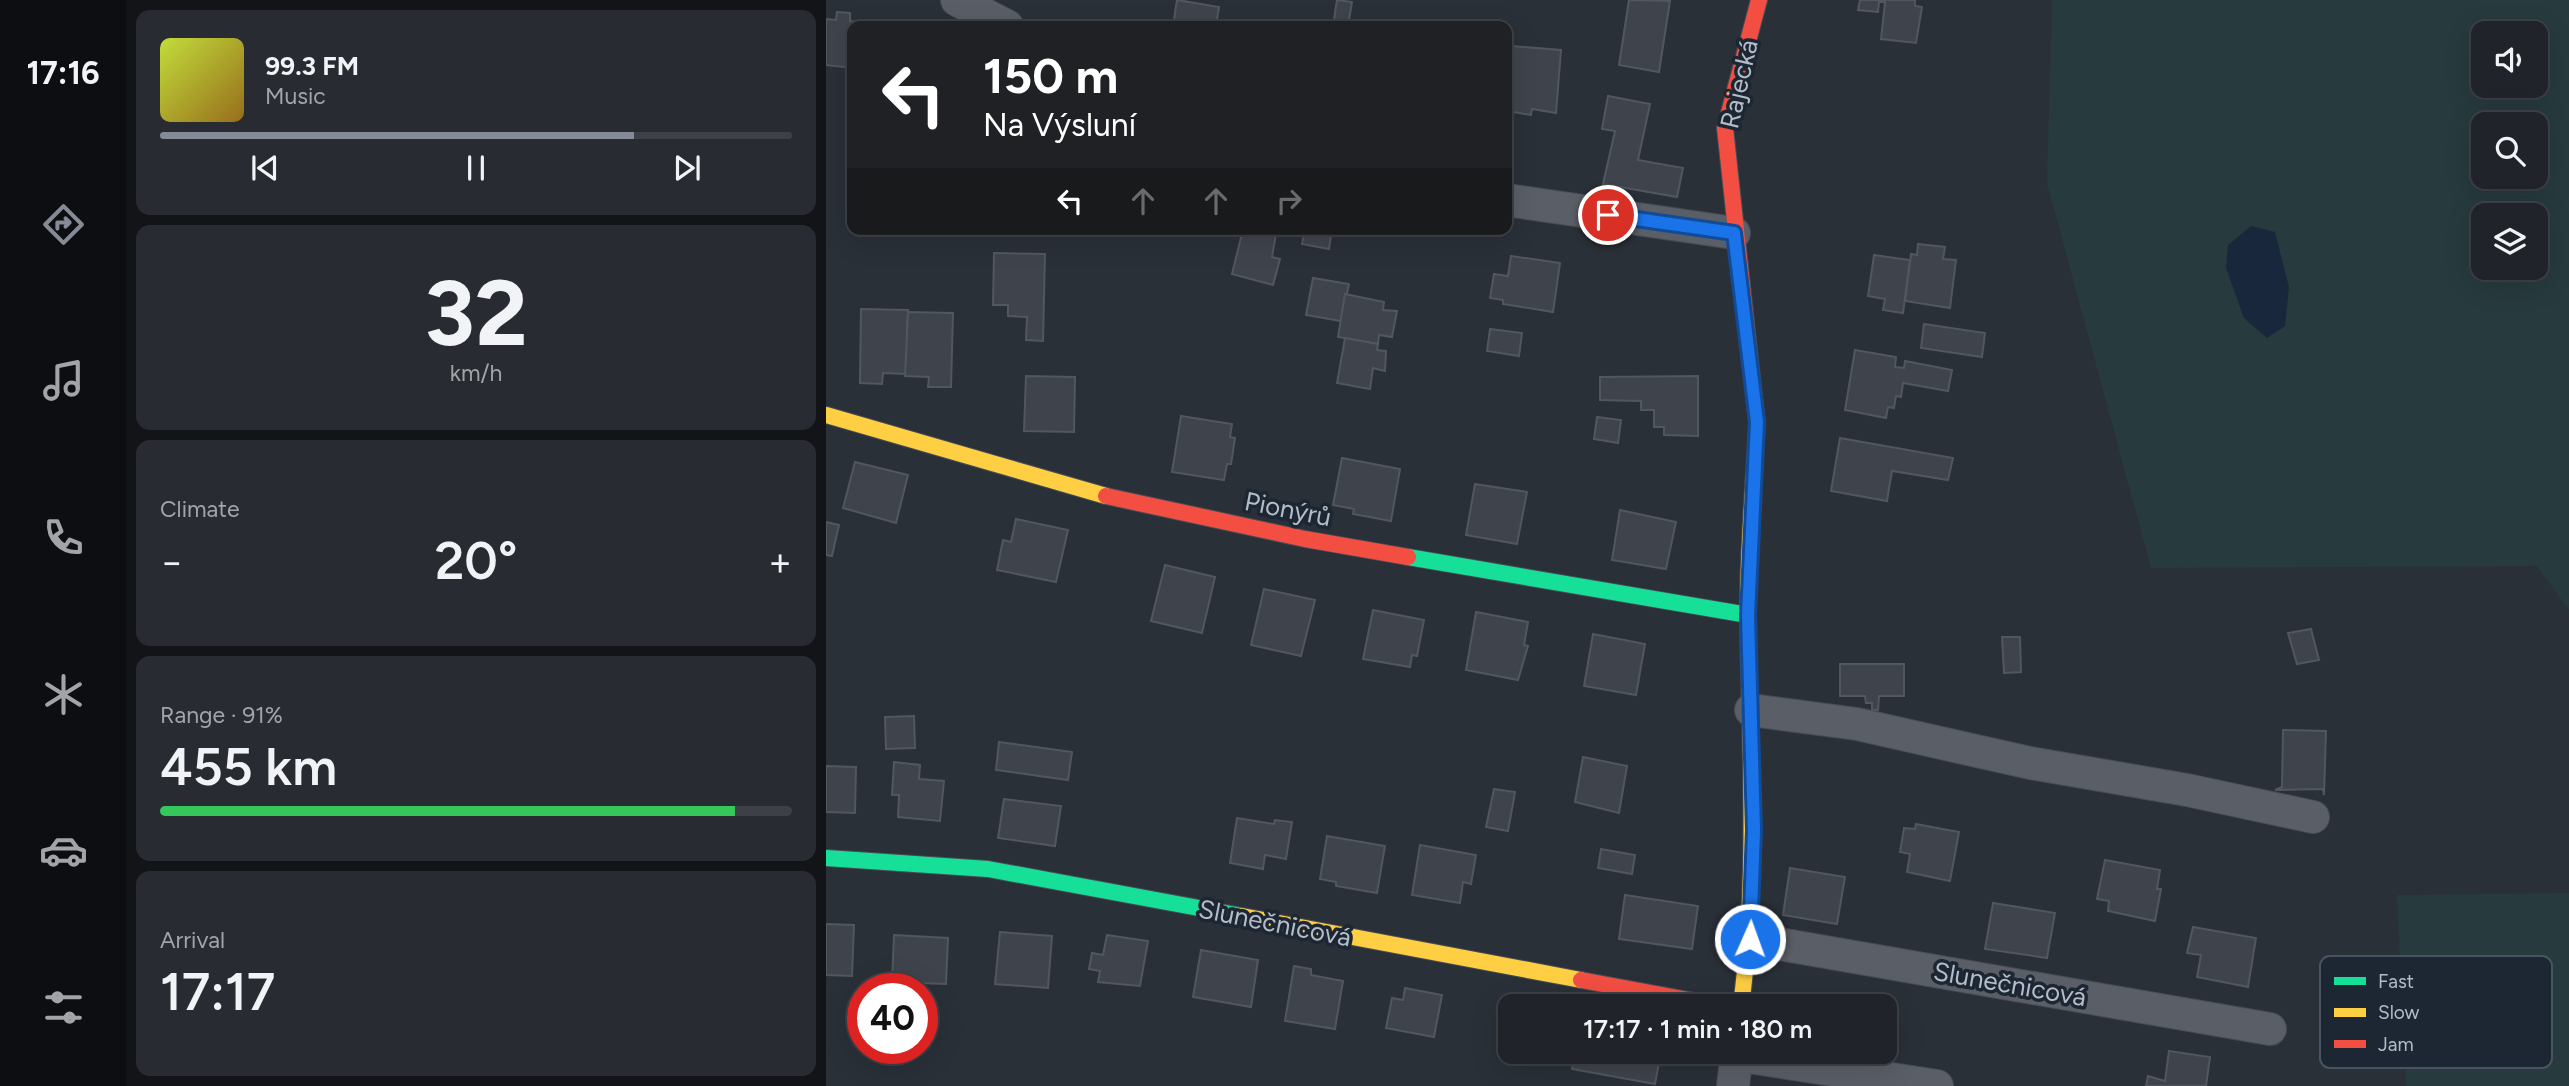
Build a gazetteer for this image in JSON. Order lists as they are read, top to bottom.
{
  "streets": {
    "street": ["Rajecká", "Pionýrů", "Slunečnicová"]
  },
  "crossings": [
    ["Rajecká", "Pionýrů"],
    ["Rajecká", "Slunečnicová"]
  ],
  "legend": ["Fast", "Slow", "Jam"],
  "page": {
    "tabs": "17:16",
    "turn": ["150 m", "Na Výsluní"],
    "song": ["99.3 FM", "Music"],
    "tile": [
      ["32", "km/h"],
      "Climate",
      ["Range · 91%", "455 km"],
      ["Arrival", "17:17"]
    ],
    "heat": ["−", "20°", "+"],
    "limit": "40",
    "trip": "17:17 · 1 min · 180 m"
  }
}
